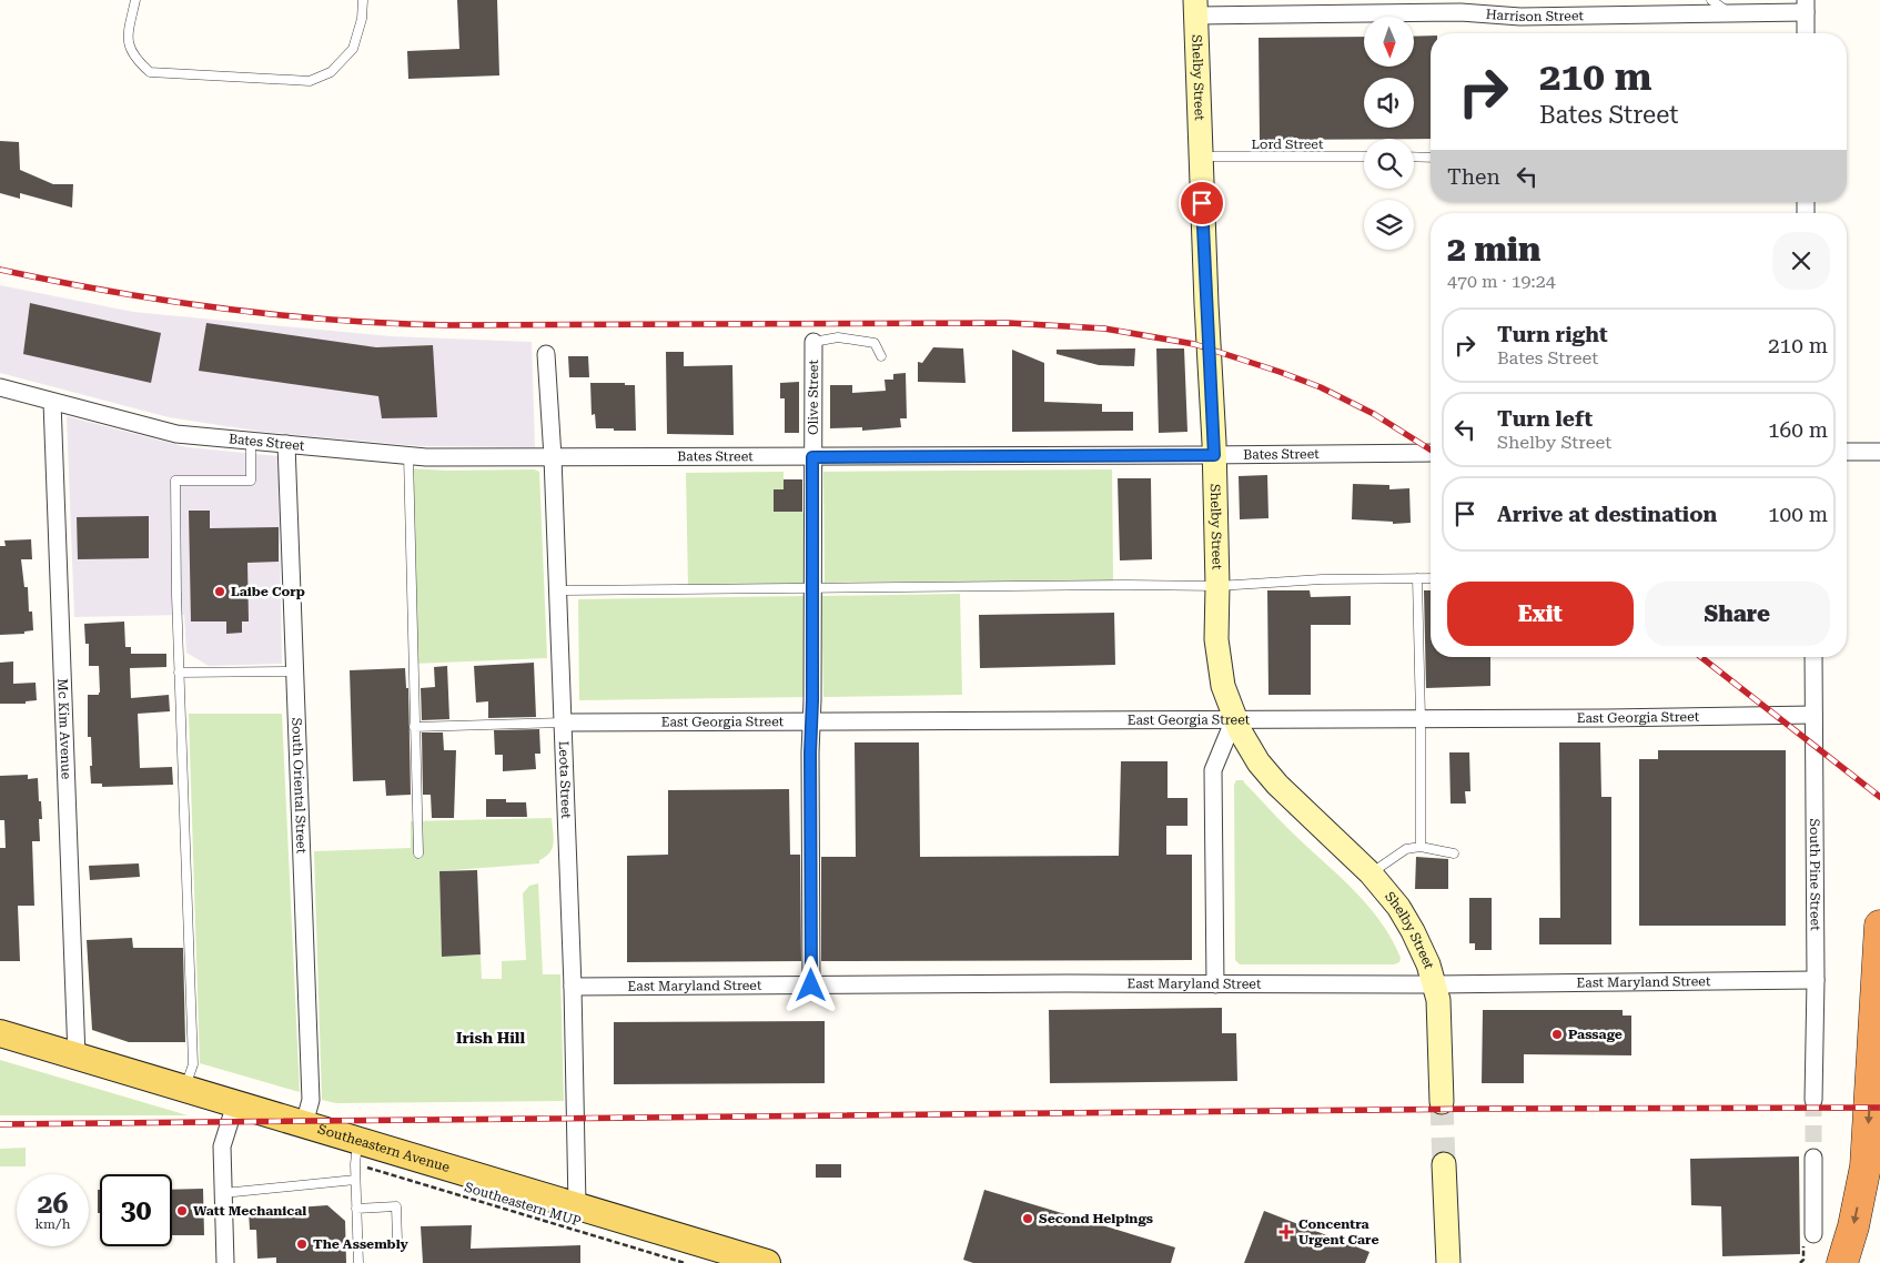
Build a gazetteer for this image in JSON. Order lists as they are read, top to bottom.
{
  "streets": {
    "main road": ["Shelby Street", "Southeastern Avenue"],
    "street": [
      "Harrison Street",
      "Olive Street",
      "Bates Street",
      "East Georgia Street",
      "Mc Kim Avenue",
      "Leota Street",
      "South Oriental Street",
      "South Pine Street",
      "East Maryland Street"
    ],
    "lane": ["Lord Street"],
    "path": ["Southeastern MUP"]
  },
  "crossings": [
    ["Harrison Street", "Shelby Street"],
    ["Shelby Street", "Lord Street"],
    ["Shelby Street", "Bates Street"],
    ["Shelby Street", "East Georgia Street"],
    ["Shelby Street", "East Maryland Street"],
    ["Olive Street", "Bates Street"],
    ["Olive Street", "East Georgia Street"],
    ["Olive Street", "East Maryland Street"],
    ["Bates Street", "Mc Kim Avenue"],
    ["Bates Street", "Leota Street"],
    ["Bates Street", "South Oriental Street"],
    ["East Georgia Street", "Leota Street"],
    ["East Georgia Street", "South Pine Street"],
    ["Mc Kim Avenue", "Southeastern Avenue"],
    ["Leota Street", "East Maryland Street"],
    ["Leota Street", "Southeastern Avenue"],
    ["South Oriental Street", "Southeastern Avenue"],
    ["South Pine Street", "East Maryland Street"]
  ],
  "districts": ["Irish Hill"],
  "places": {
    "other": [
      "Laibe Corp",
      "Passage",
      "Watt Mechanical",
      "Second Helpings",
      "The Assembly"
    ],
    "health": ["Concentra Urgent Care"]
  },
  "north": "bottom",
  "page": {
    "turn": ["210 m", "Bates Street"],
    "then": "Then",
    "heading": ["2 min", "470 m · 19:24"],
    "list": [
      {
        "name": "Turn right",
        "note": "Bates Street",
        "value": "210 m"
      },
      {
        "name": "Turn left",
        "note": "Shelby Street",
        "value": "160 m"
      },
      {
        "name": "Arrive at destination",
        "value": "100 m"
      }
    ],
    "buttons": ["Exit", "Share"],
    "speed": "26 km/h",
    "limit": "30"
  }
}
